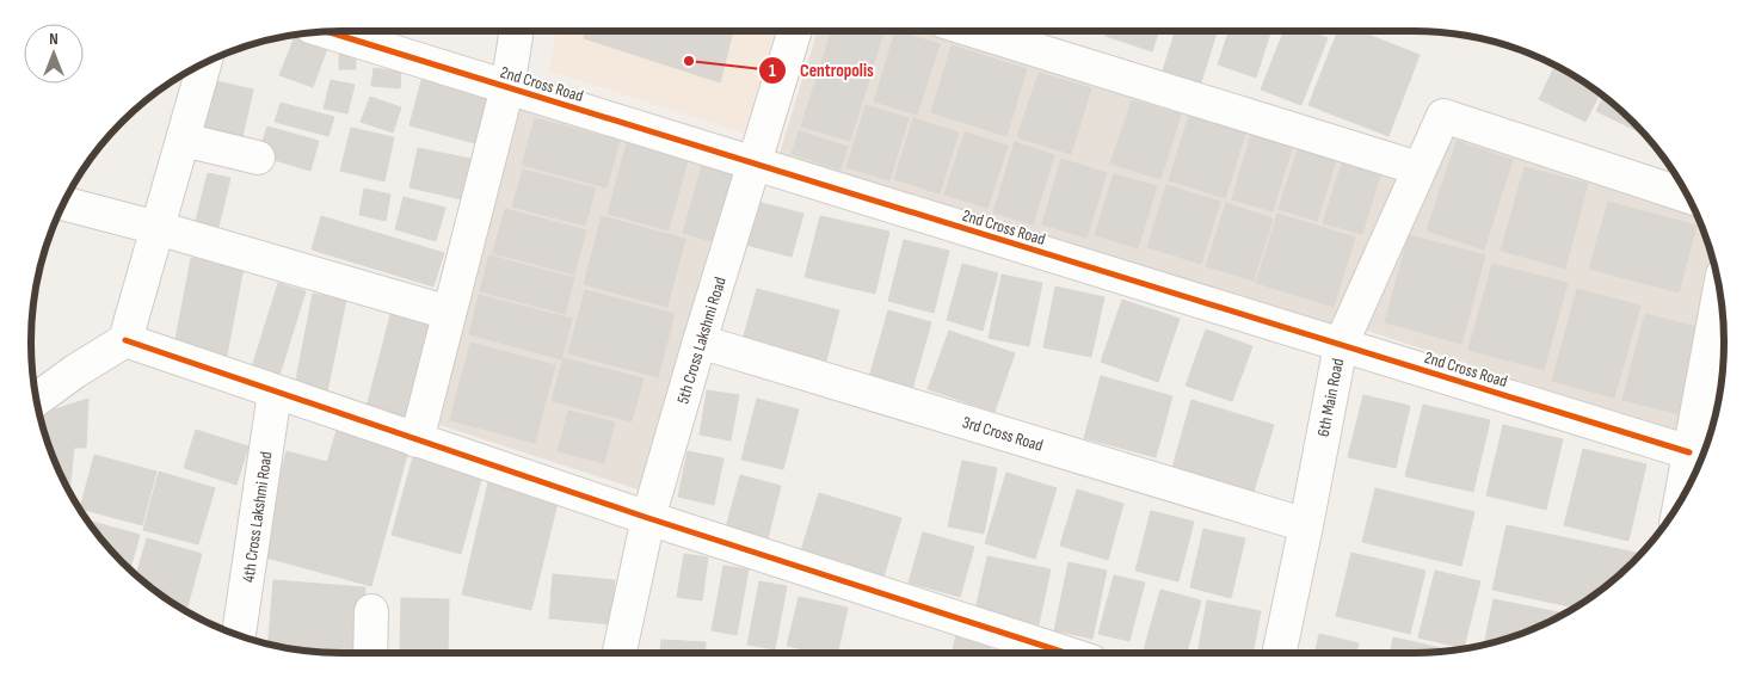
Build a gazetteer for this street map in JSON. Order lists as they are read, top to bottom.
{
  "streets": {
    "street": [
      "2nd Cross Road",
      "5th Cross Lakshmi Road",
      "6th Main Road",
      "3rd Cross Road",
      "4th Cross Lakshmi Road"
    ]
  },
  "crossings": [
    ["2nd Cross Road", "5th Cross Lakshmi Road"],
    ["2nd Cross Road", "6th Main Road"],
    ["5th Cross Lakshmi Road", "3rd Cross Road"],
    ["6th Main Road", "3rd Cross Road"]
  ],
  "places": ["Centropolis"],
  "north": "top"
}
